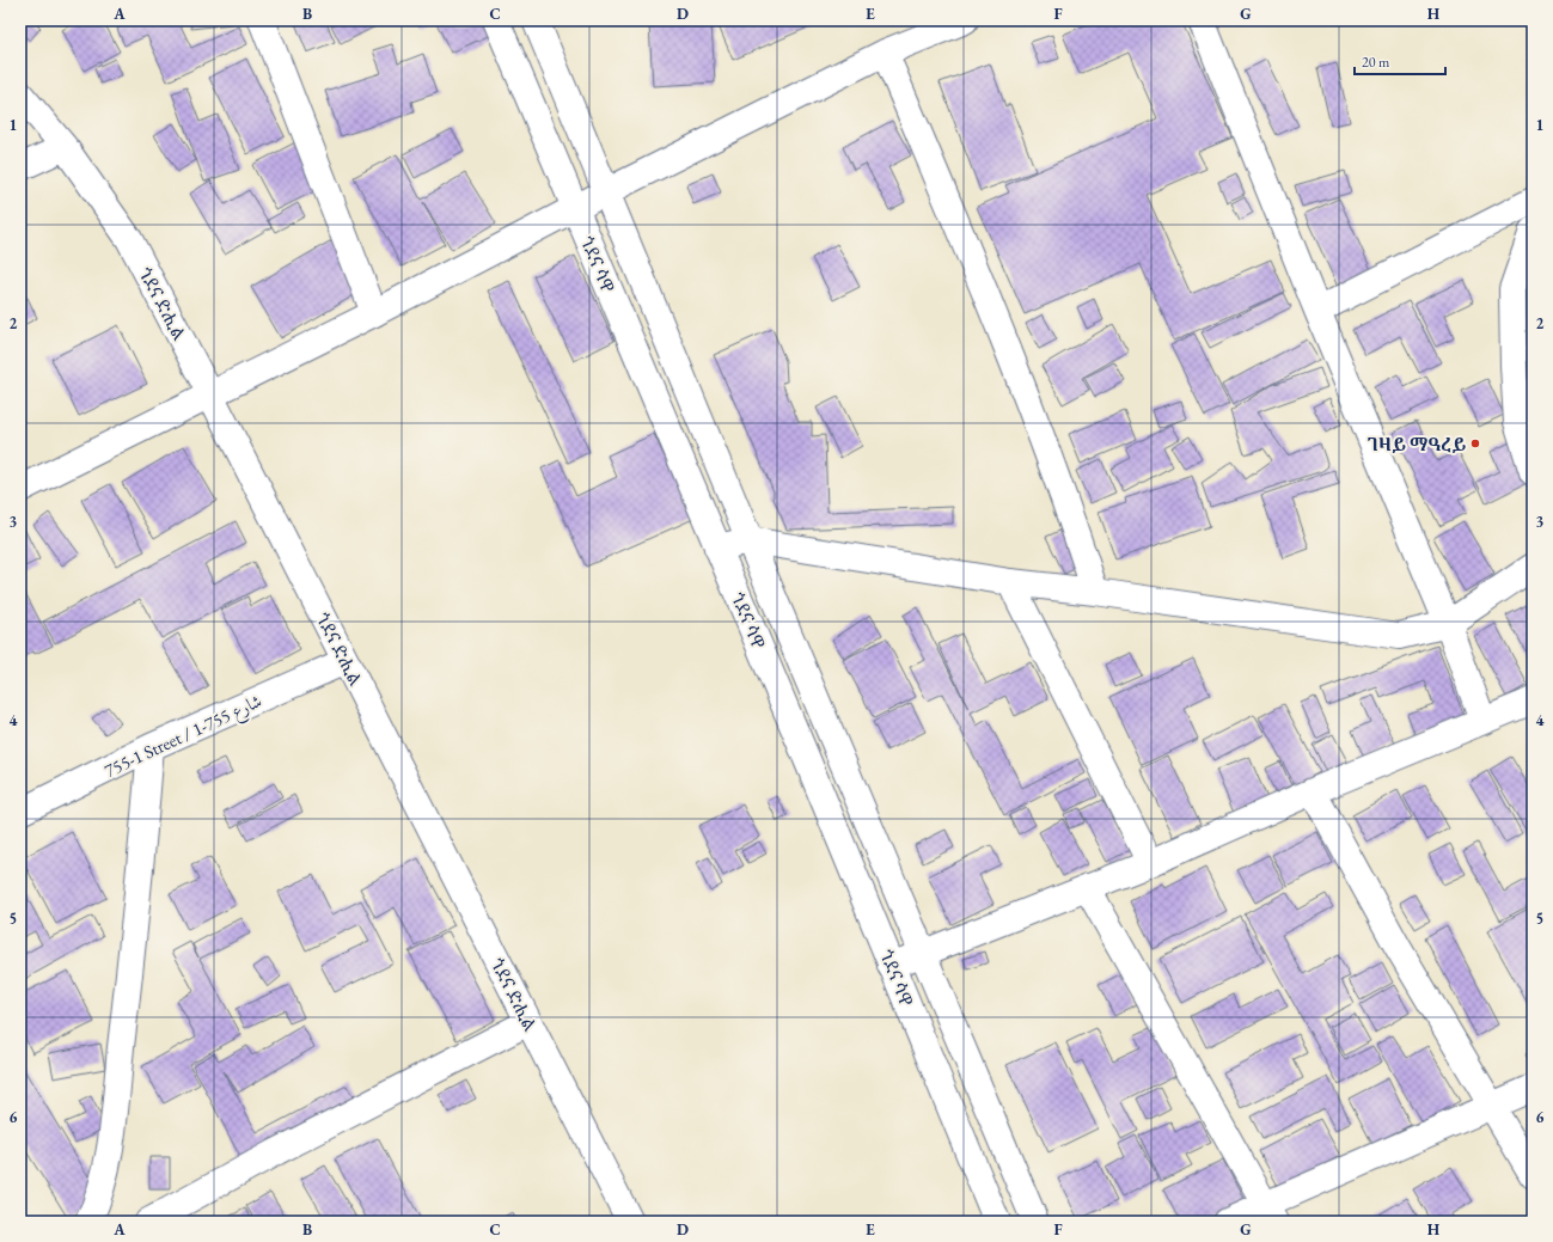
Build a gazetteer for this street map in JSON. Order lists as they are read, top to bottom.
{
  "streets": {
    "street": ["ጎደና ሳዋ", "ጎደና ድሒል", "755-1 Street / شارع 755-1"]
  },
  "crossings": [
    ["ጎደና ድሒል", "755-1 Street / شارع 755-1"]
  ],
  "places": ["ገዛይ ማዓረይ"],
  "scale_bar": "20 m",
  "grid": {
    "columns": [
      "A",
      "B",
      "C",
      "D",
      "E",
      "F",
      "G",
      "H"
    ],
    "rows": [
      "1",
      "2",
      "3",
      "4",
      "5",
      "6"
    ]
  }
}
